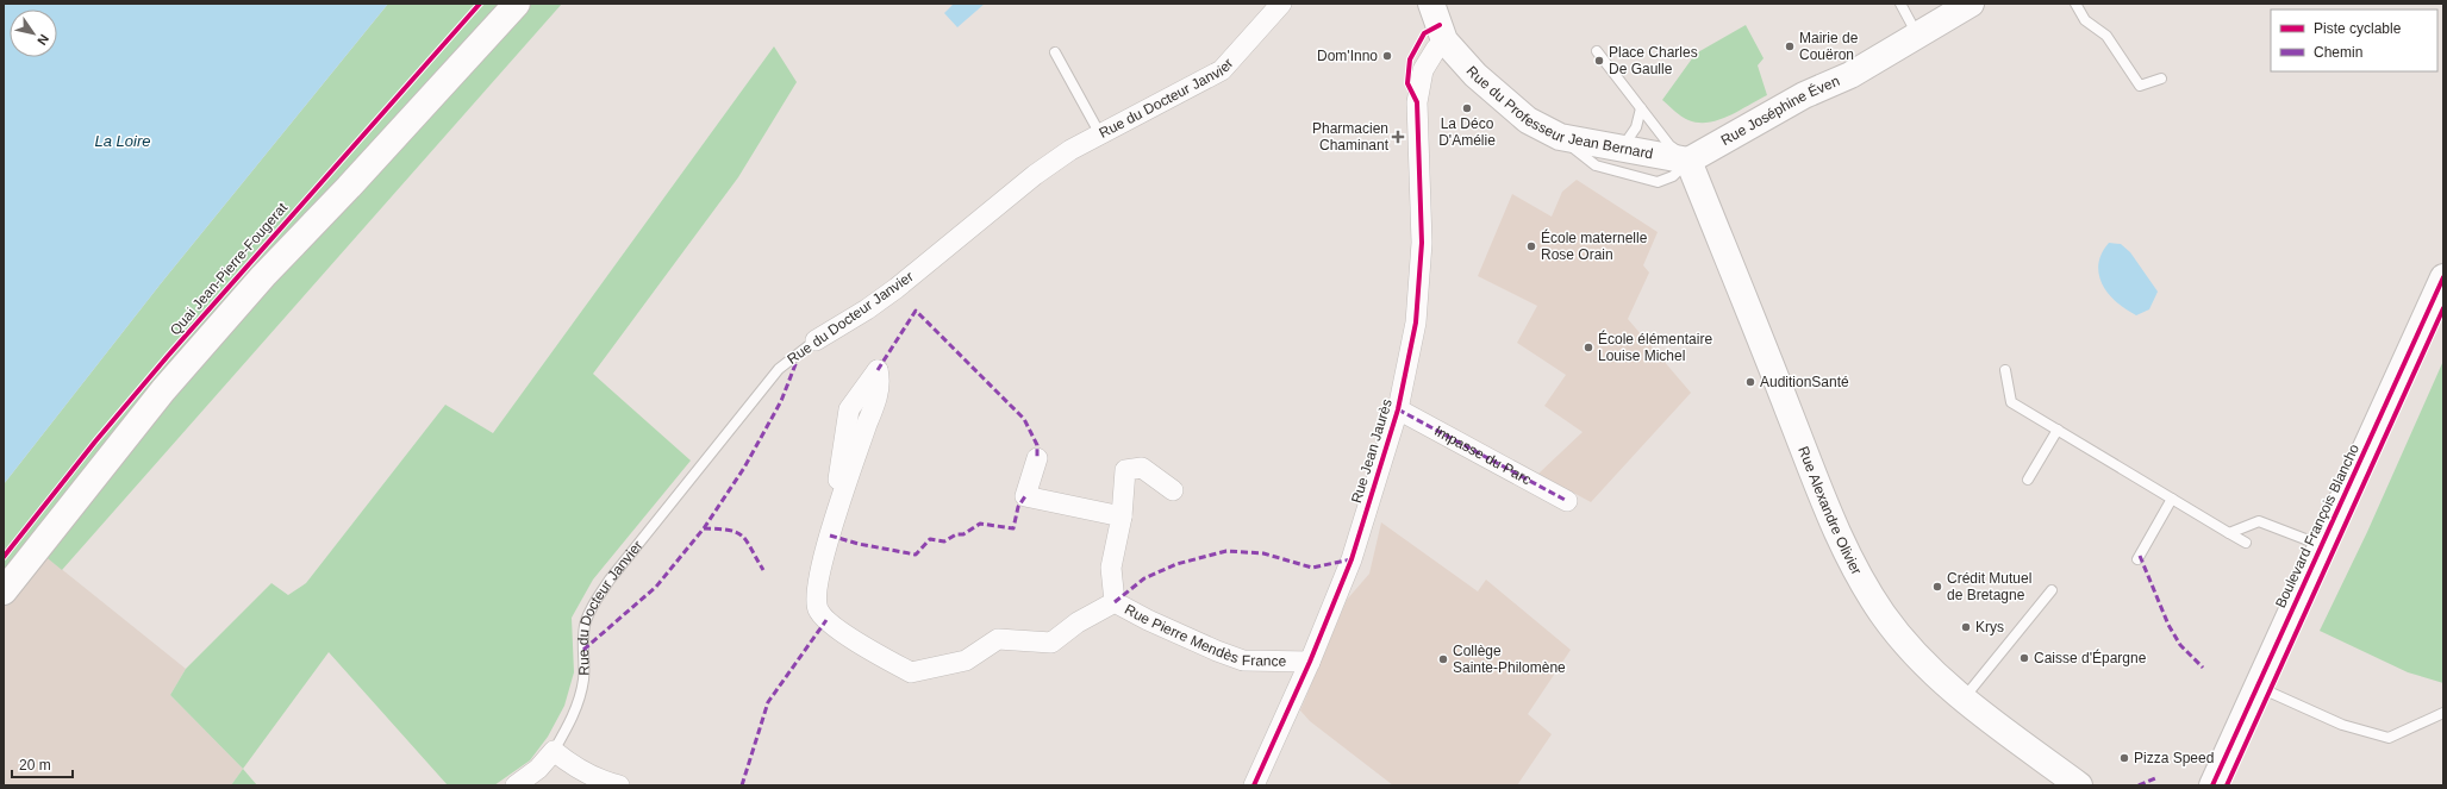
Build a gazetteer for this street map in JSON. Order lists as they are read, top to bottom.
{
  "streets": {
    "street": [
      "Rue du Docteur Janvier",
      "Rue du Professeur Jean Bernard",
      "Rue Joséphine Éven",
      "Rue Jean Jaurès",
      "Impasse du Parc",
      "Rue Alexandre Olivier",
      "Boulevard François Blancho",
      "Rue Pierre Mendès France"
    ],
    "cycle path": ["Quai Jean-Pierre-Fougerat"]
  },
  "crossings": [
    ["Rue du Professeur Jean Bernard", "Rue Joséphine Éven"],
    ["Rue du Professeur Jean Bernard", "Rue Jean Jaurès"],
    ["Rue du Professeur Jean Bernard", "Rue Alexandre Olivier"],
    ["Rue Joséphine Éven", "Rue Alexandre Olivier"],
    ["Rue Jean Jaurès", "Impasse du Parc"],
    ["Rue Jean Jaurès", "Rue Pierre Mendès France"]
  ],
  "water": ["La Loire"],
  "places": {
    "other": [
      "Mairie de Couëron",
      "Dom'Inno",
      "Place Charles De Gaulle",
      "La Déco D'Amélie",
      "École maternelle Rose Orain",
      "École élémentaire Louise Michel",
      "AuditionSanté",
      "Crédit Mutuel de Bretagne",
      "Krys",
      "Caisse d'Épargne",
      "Collège Sainte-Philomène",
      "Pizza Speed"
    ],
    "health": ["Pharmacien Chaminant"]
  },
  "legend": ["Piste cyclable", "Chemin"],
  "scale_bar": "20 m",
  "north": "bottom right"
}
